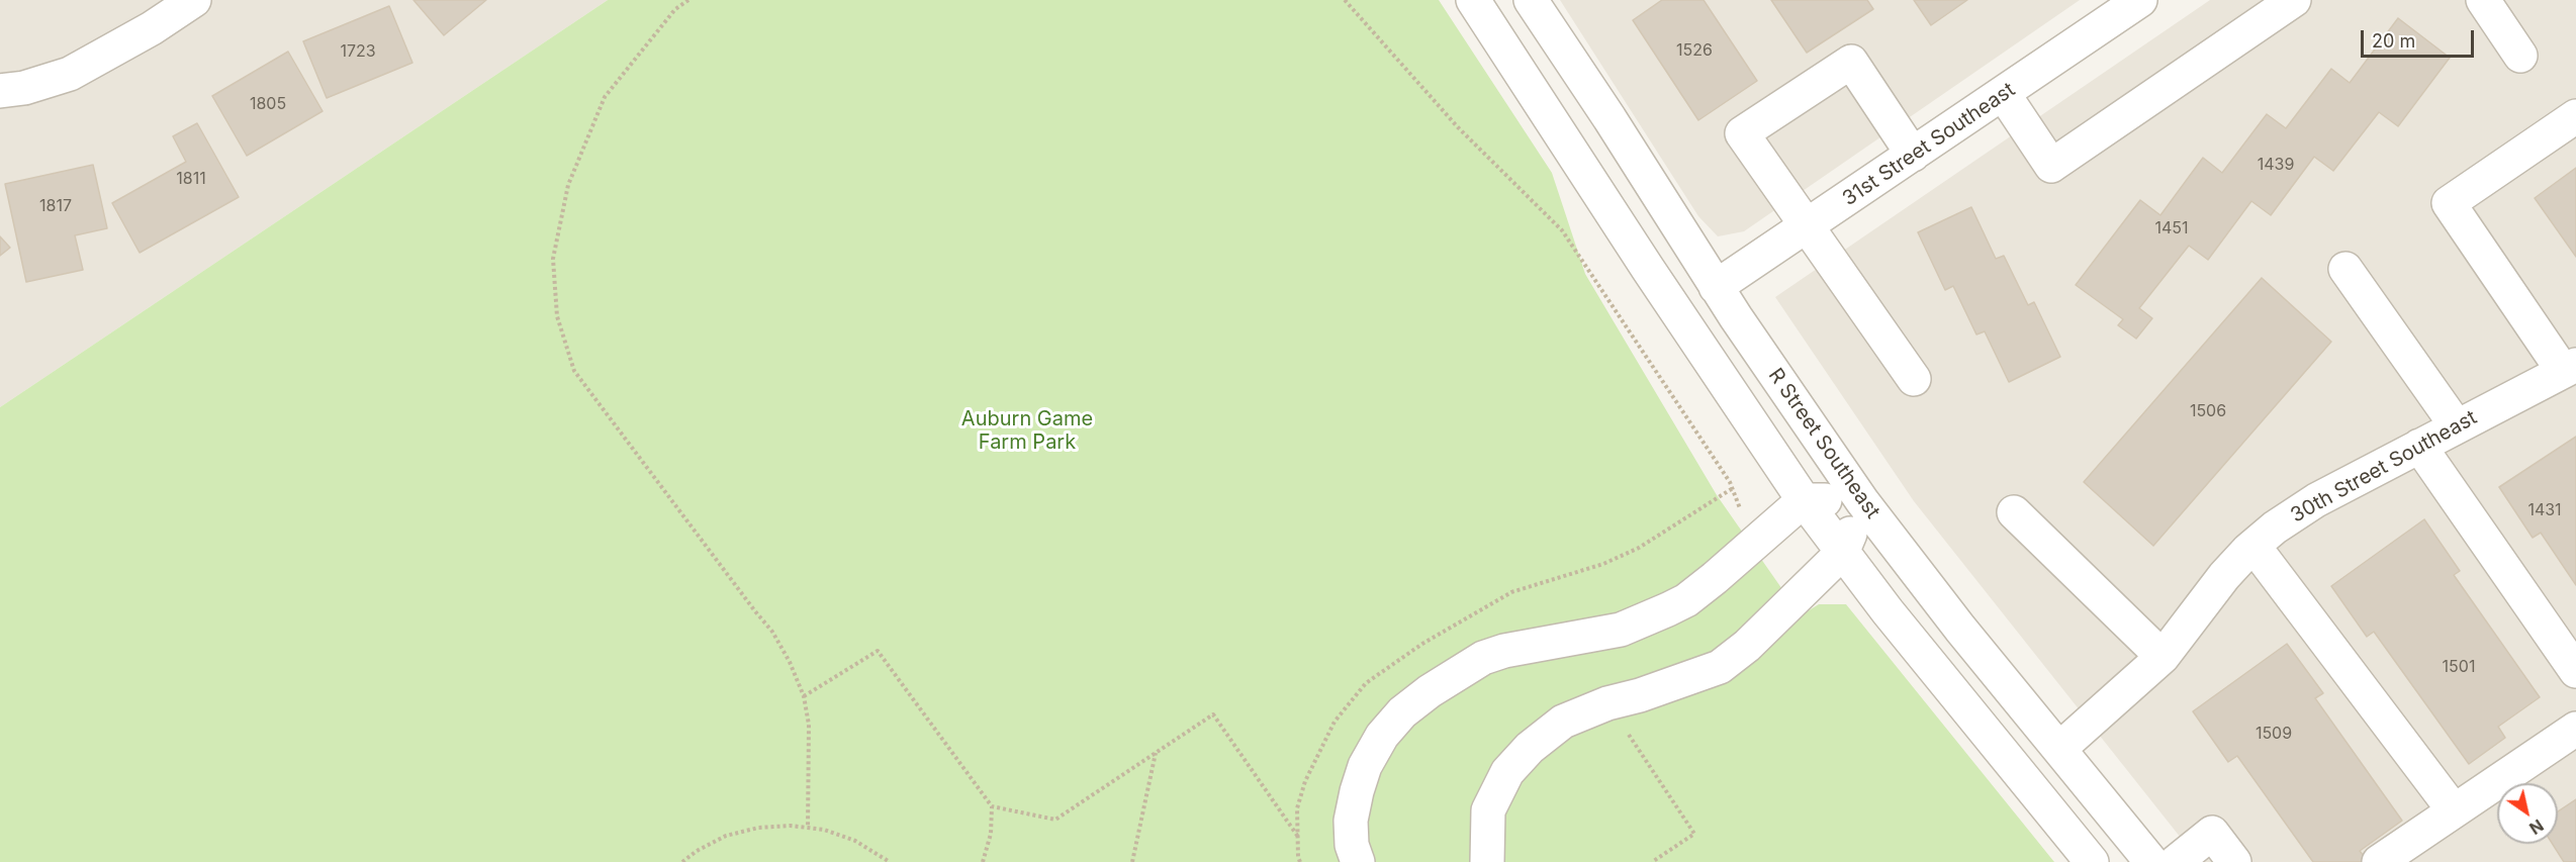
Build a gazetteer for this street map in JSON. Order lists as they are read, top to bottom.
{
  "streets": {
    "street": ["31st Street Southeast", "R Street Southeast", "30th Street Southeast"]
  },
  "crossings": [
    ["31st Street Southeast", "R Street Southeast"],
    ["R Street Southeast", "30th Street Southeast"]
  ],
  "parks": ["Auburn Game Farm Park"],
  "house_numbers": [
    "1526",
    "1723",
    "1805",
    "1439",
    "1811",
    "1817",
    "1451",
    "1506",
    "1431",
    "1501",
    "1509"
  ],
  "scale_bar": "20 m",
  "north": "bottom right"
}
